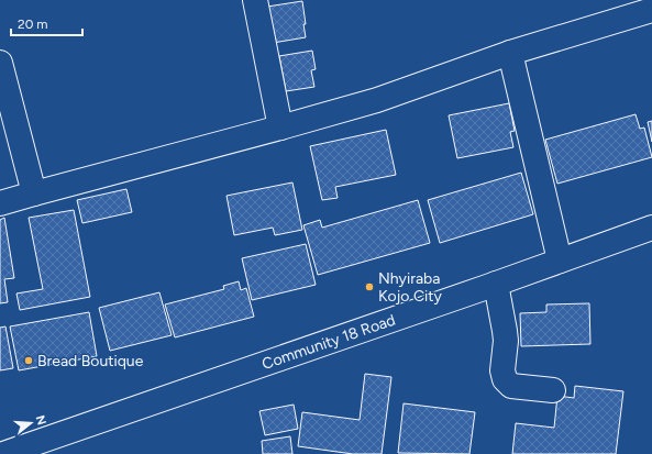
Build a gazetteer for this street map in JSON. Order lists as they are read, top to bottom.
{
  "streets": {
    "street": ["Community 18 Road"]
  },
  "places": ["Nhyiraba Kojo City", "Bread Boutique"],
  "scale_bar": "20 m",
  "north": "right"
}
